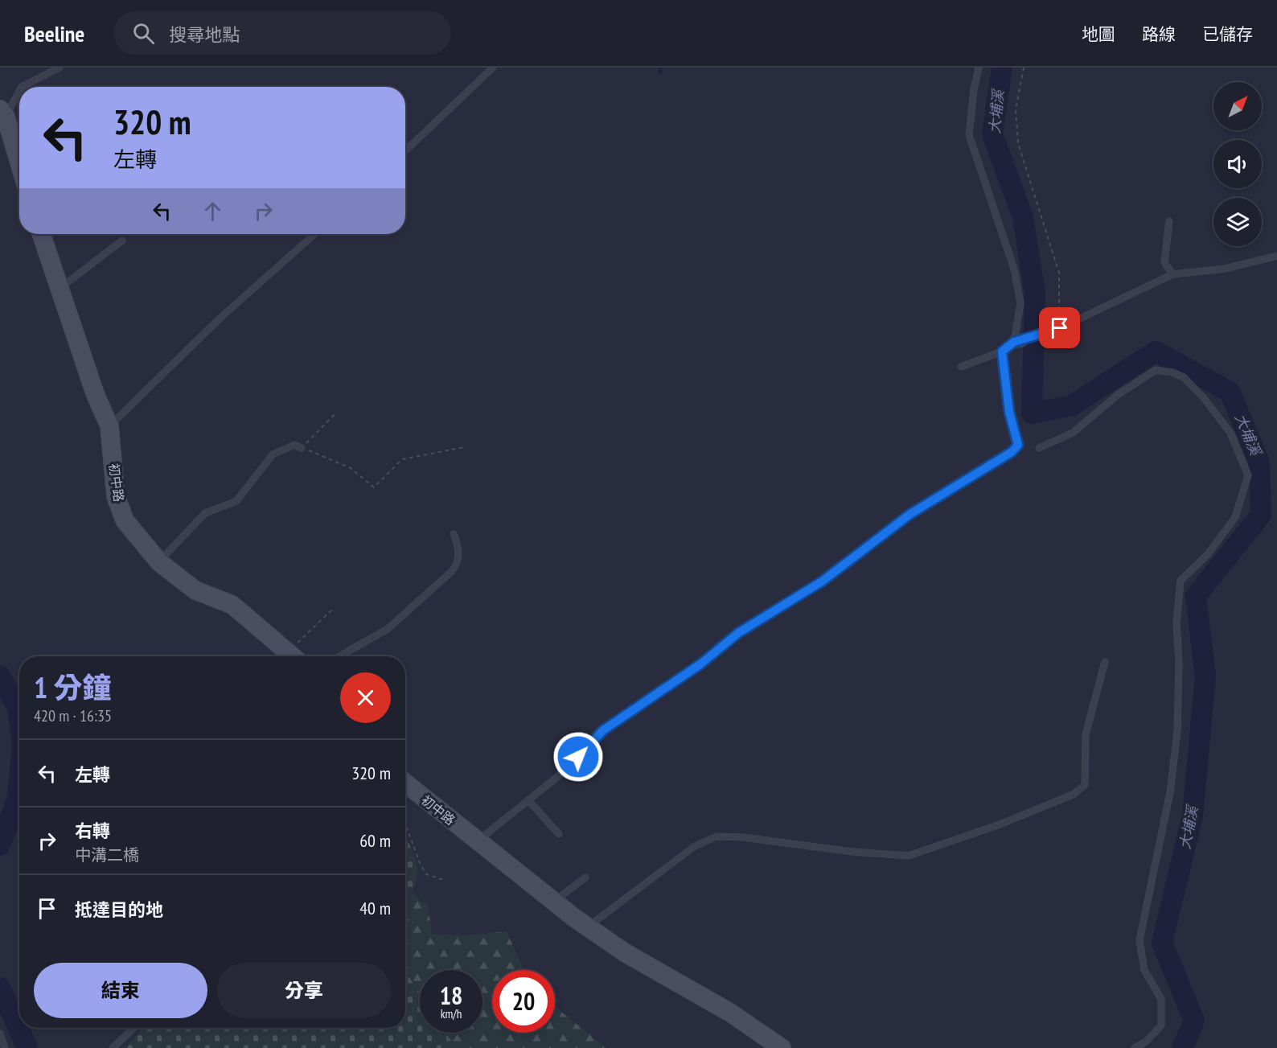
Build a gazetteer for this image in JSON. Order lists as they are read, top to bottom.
{
  "streets": {
    "street": ["初中路"]
  },
  "water": ["大埔溪"],
  "north": "top right",
  "page": {
    "header": "Beeline",
    "search": "搜尋地點",
    "nav": ["地圖", "路線", "已儲存"],
    "turn": ["320 m", "左轉"],
    "heading": ["1 分鐘", "420 m · 16:35"],
    "list": [
      {
        "name": "左轉",
        "value": "320 m"
      },
      {
        "name": "右轉",
        "note": "中溝二橋",
        "value": "60 m"
      },
      {
        "name": "抵達目的地",
        "value": "40 m"
      }
    ],
    "buttons": ["結束", "分享"],
    "speed": "18 km/h",
    "limit": "20"
  }
}
